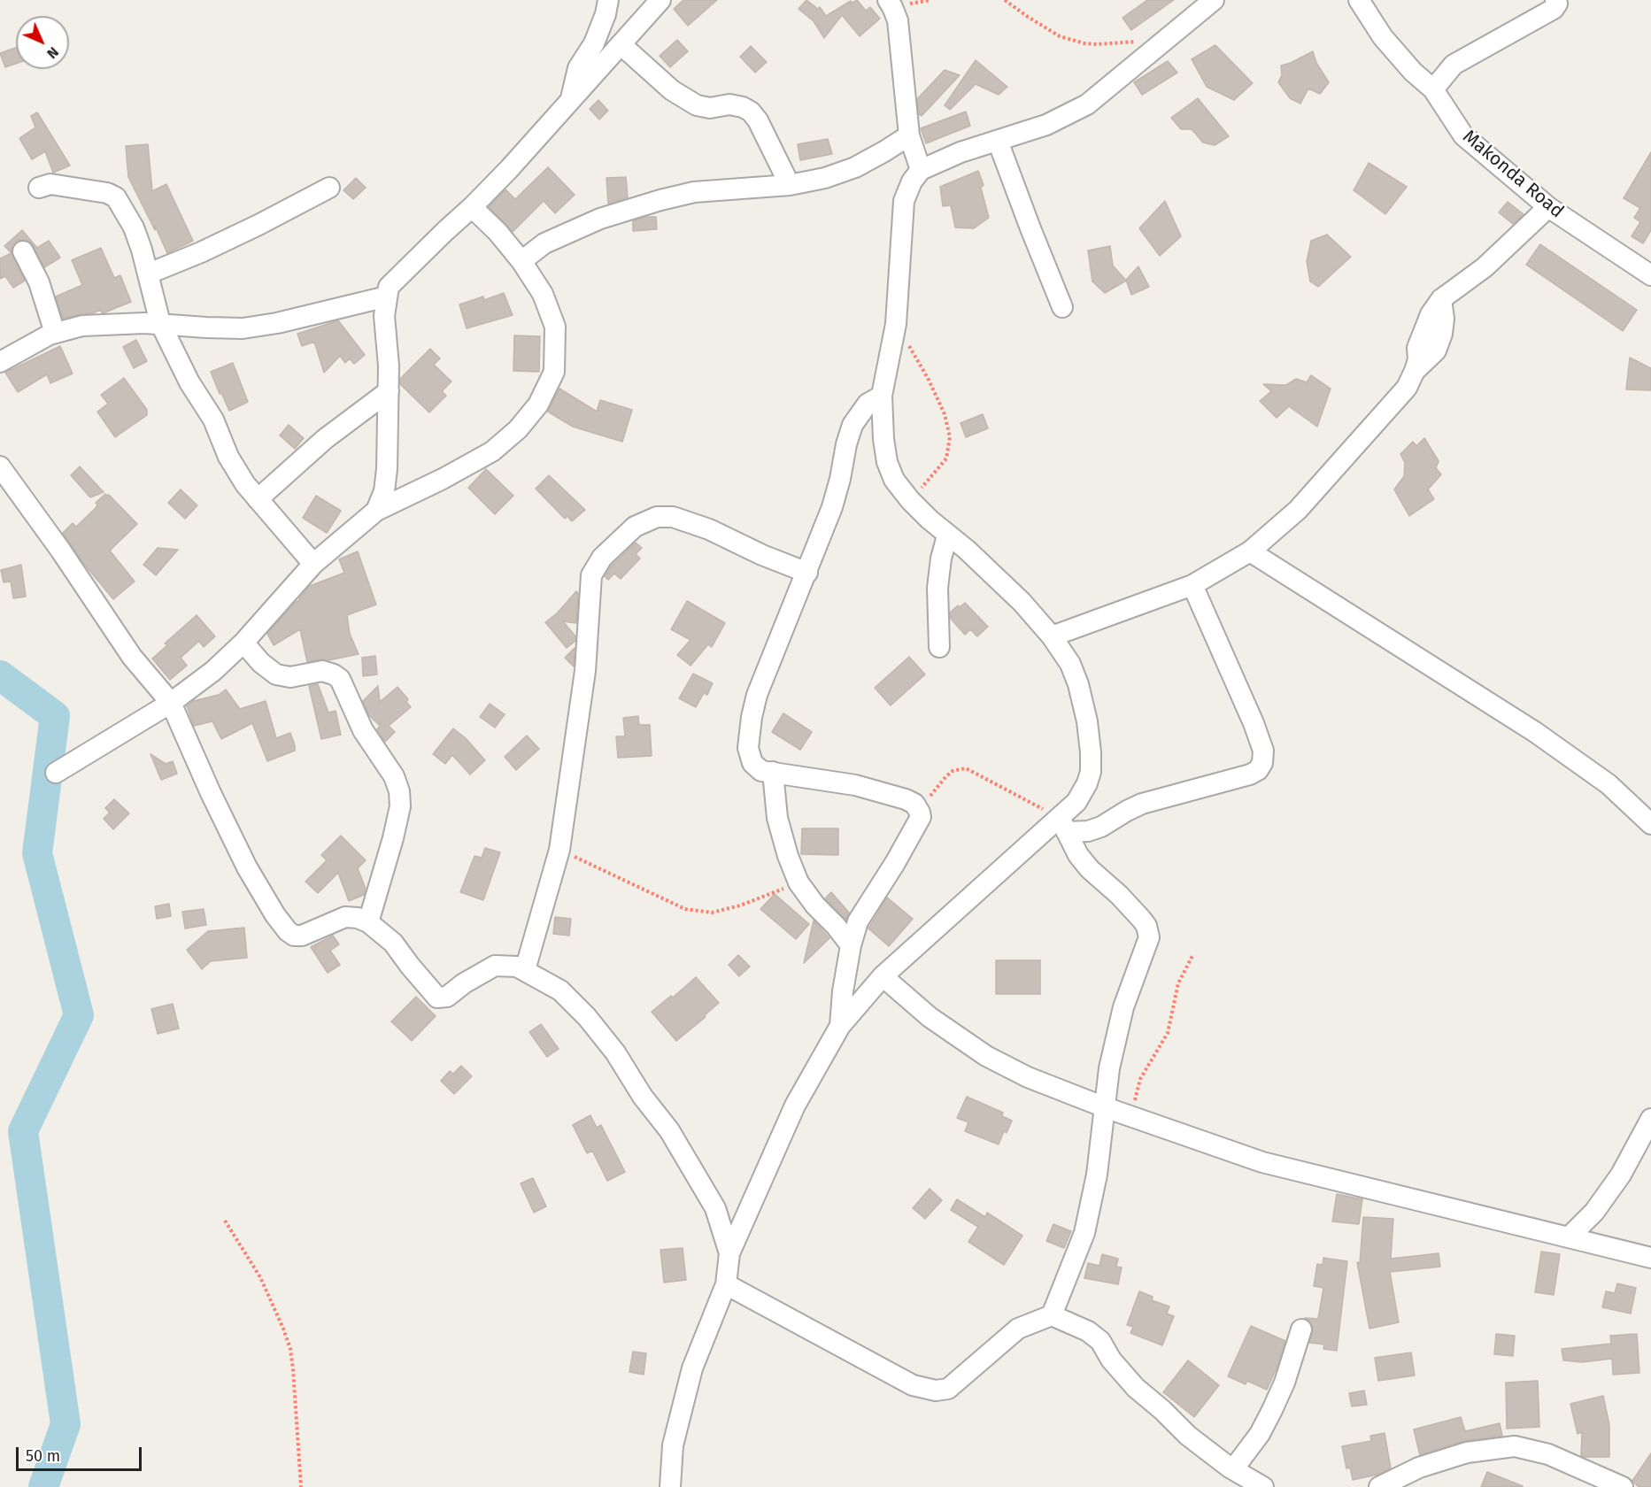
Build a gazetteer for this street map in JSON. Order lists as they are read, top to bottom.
{
  "streets": {
    "street": ["Makonda Road"]
  },
  "scale_bar": "50 m",
  "north": "bottom right"
}
